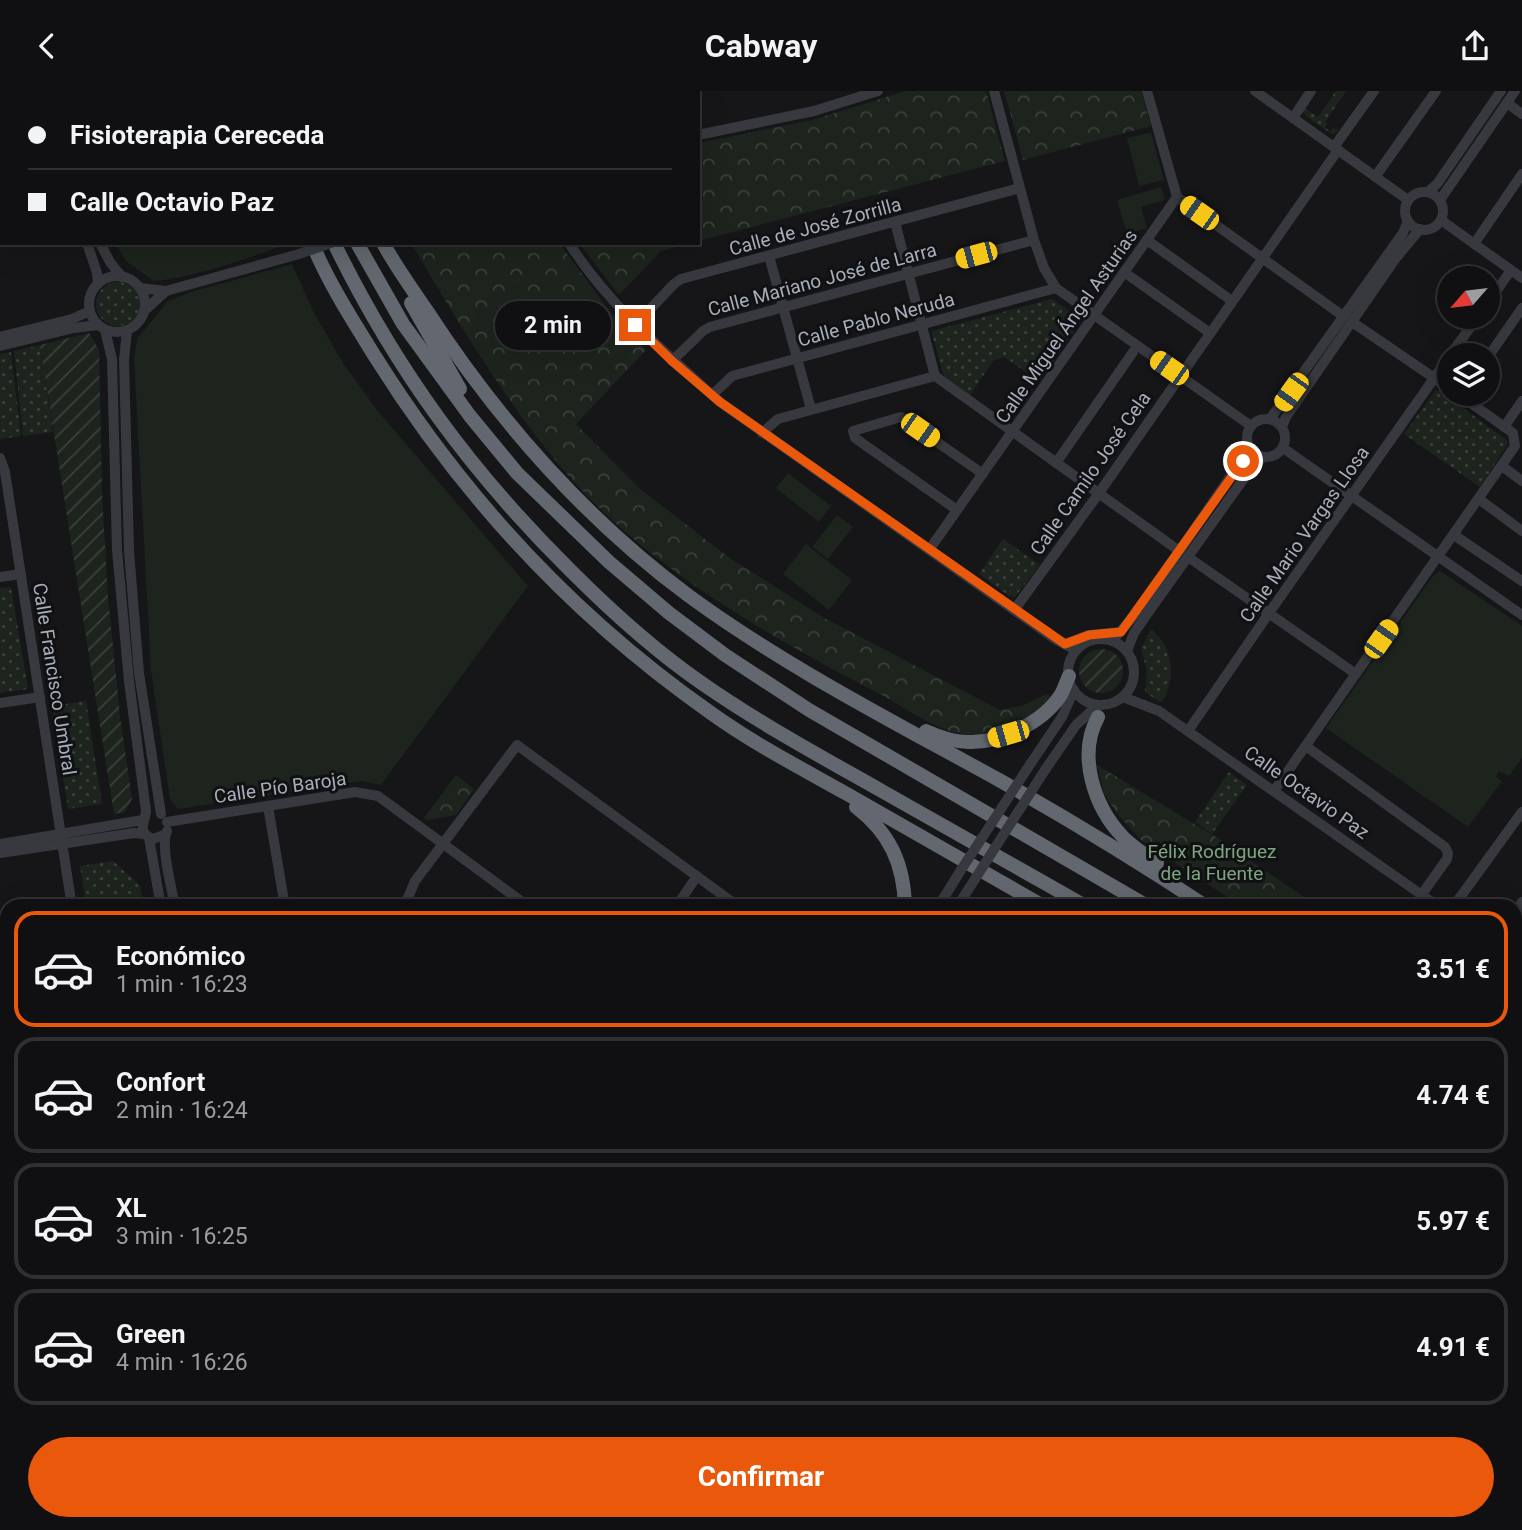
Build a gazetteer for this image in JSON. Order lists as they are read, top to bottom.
{
  "streets": {
    "street": [
      "Calle de José Zorrilla",
      "Calle Mariano José de Larra",
      "Calle Pablo Neruda",
      "Calle Miguel Ángel Asturias",
      "Calle Camilo José Cela",
      "Calle Mario Vargas Llosa",
      "Calle Francisco Umbral",
      "Calle Pío Baroja",
      "Calle Octavio Paz"
    ]
  },
  "crossings": [
    ["Calle Mario Vargas Llosa", "Calle Octavio Paz"]
  ],
  "parks": ["Félix Rodríguez de la Fuente"],
  "north": "bottom left",
  "page": {
    "header": "Cabway",
    "banner": ["Fisioterapia Cereceda", "Calle Octavio Paz"],
    "bubble": "2 min",
    "list": [
      {
        "name": "Económico",
        "note": "1 min · 16:23",
        "value": "3.51 €"
      },
      {
        "name": "Confort",
        "note": "2 min · 16:24",
        "value": "4.74 €"
      },
      {
        "name": "XL",
        "note": "3 min · 16:25",
        "value": "5.97 €"
      },
      {
        "name": "Green",
        "note": "4 min · 16:26",
        "value": "4.91 €"
      }
    ],
    "buttons": "Confirmar"
  }
}
